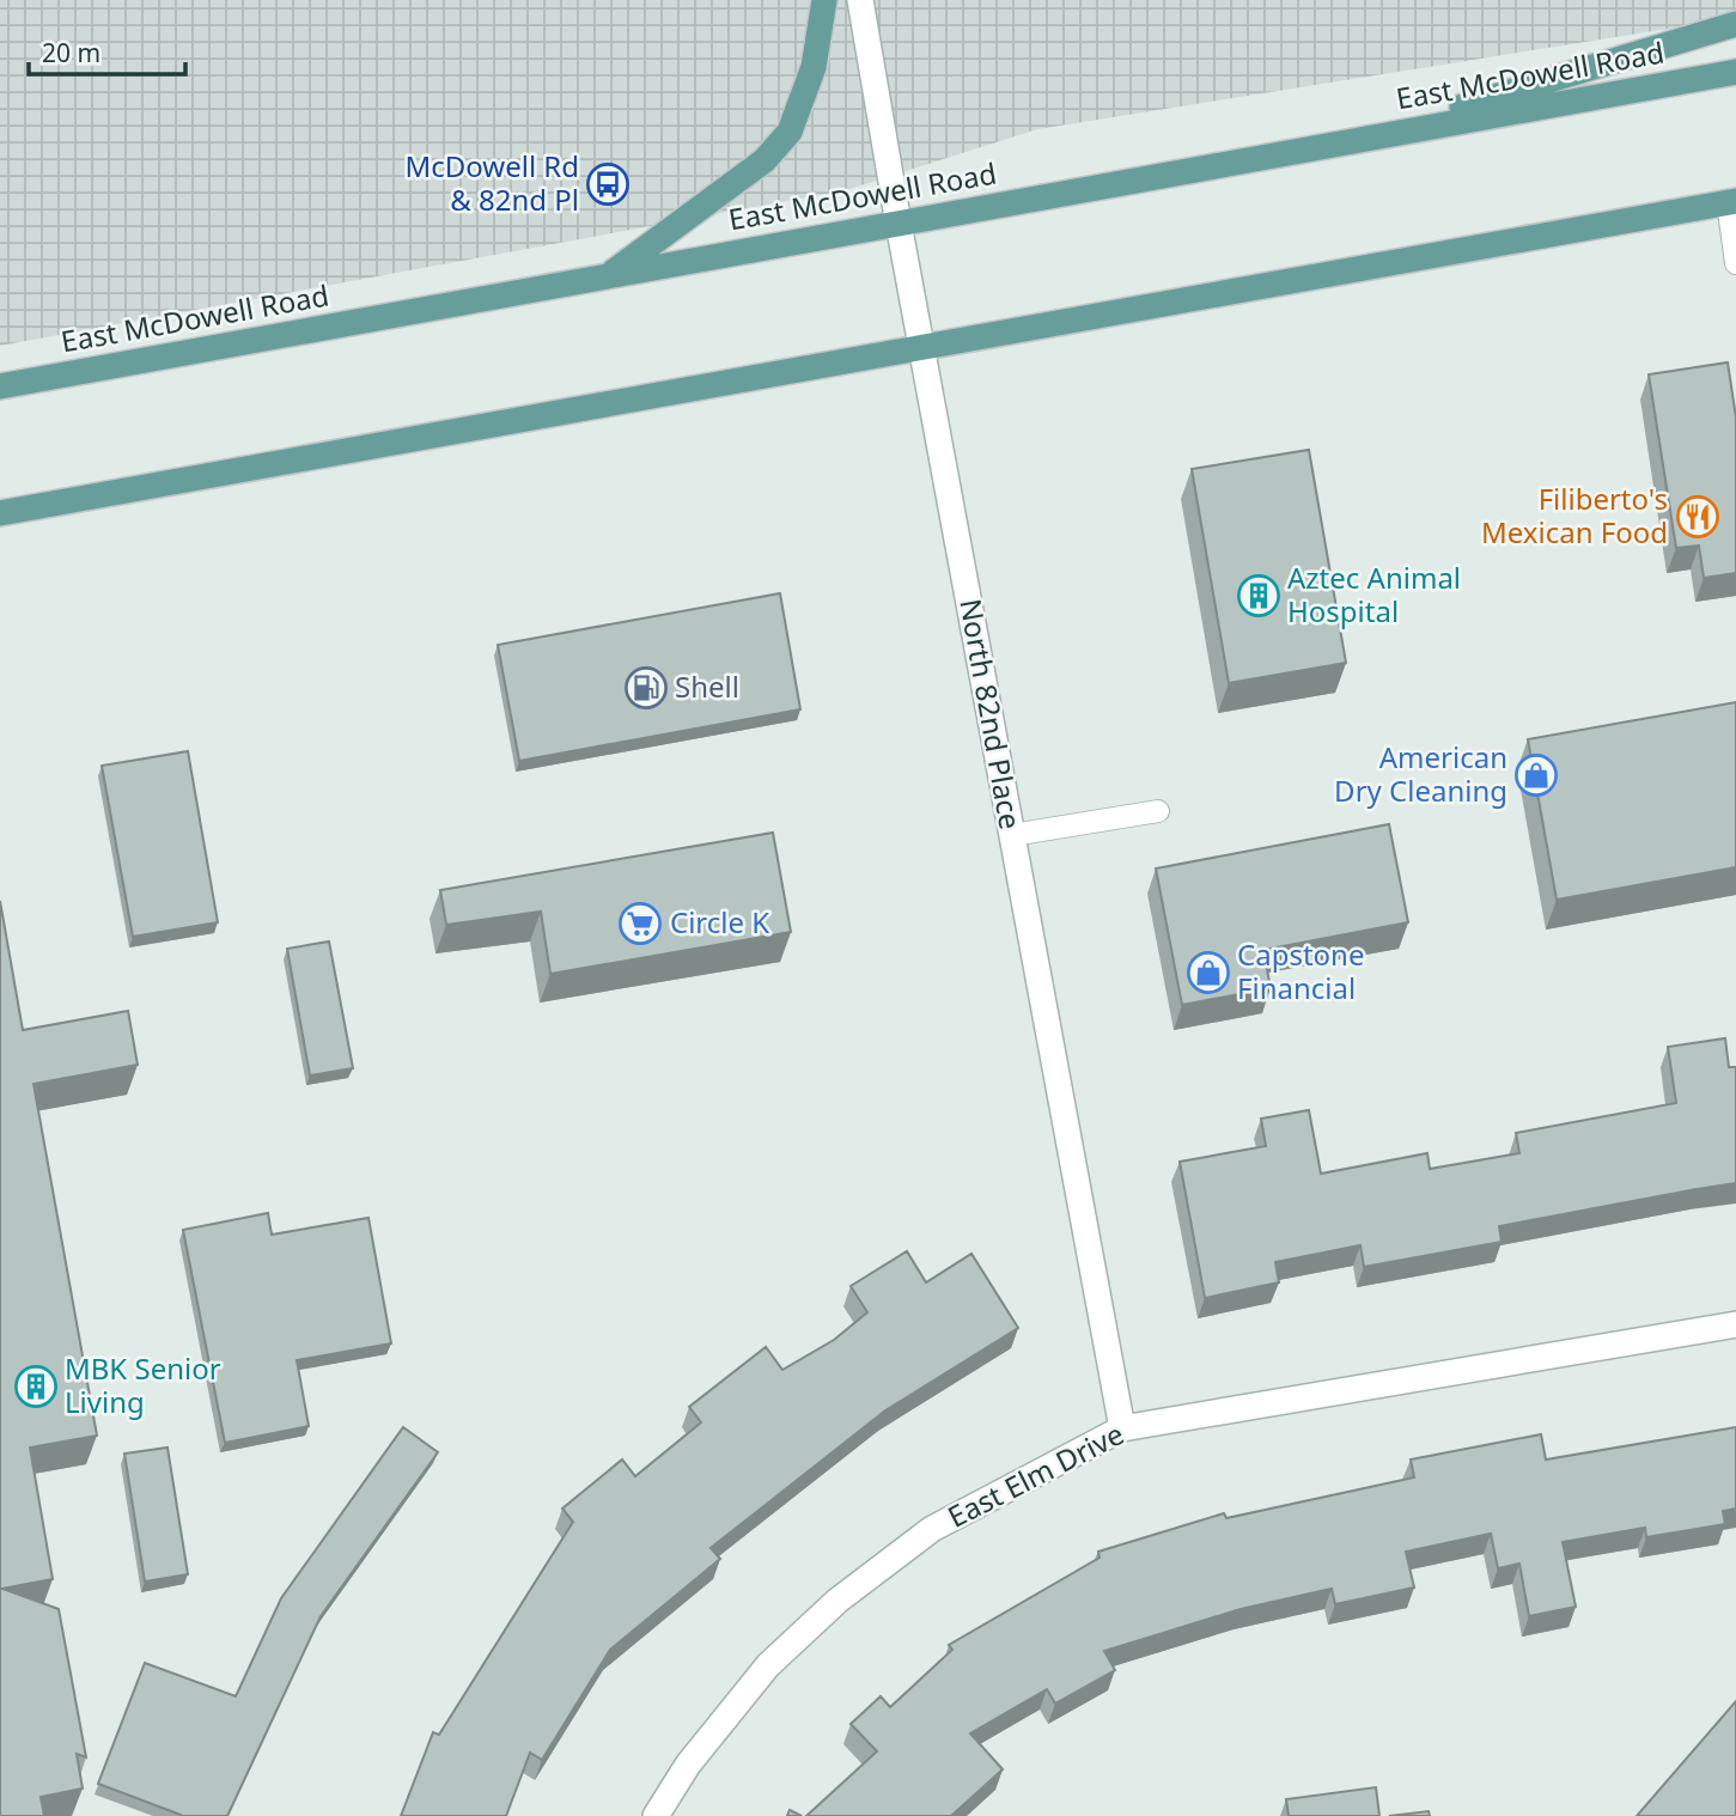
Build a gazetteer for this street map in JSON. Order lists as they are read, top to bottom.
{
  "streets": {
    "main road": ["East McDowell Road"],
    "street": ["North 82nd Place", "East Elm Drive"]
  },
  "crossings": [
    ["East McDowell Road", "North 82nd Place"],
    ["North 82nd Place", "East Elm Drive"]
  ],
  "places": {
    "bus stop": ["McDowell Rd & 82nd Pl"],
    "restaurant": ["Filiberto's Mexican Food"],
    "building": ["Aztec Animal Hospital", "MBK Senior Living"],
    "fuel station": ["Shell"],
    "shop": ["American Dry Cleaning", "Capstone Financial"],
    "supermarket": ["Circle K"]
  },
  "scale_bar": "20 m"
}
